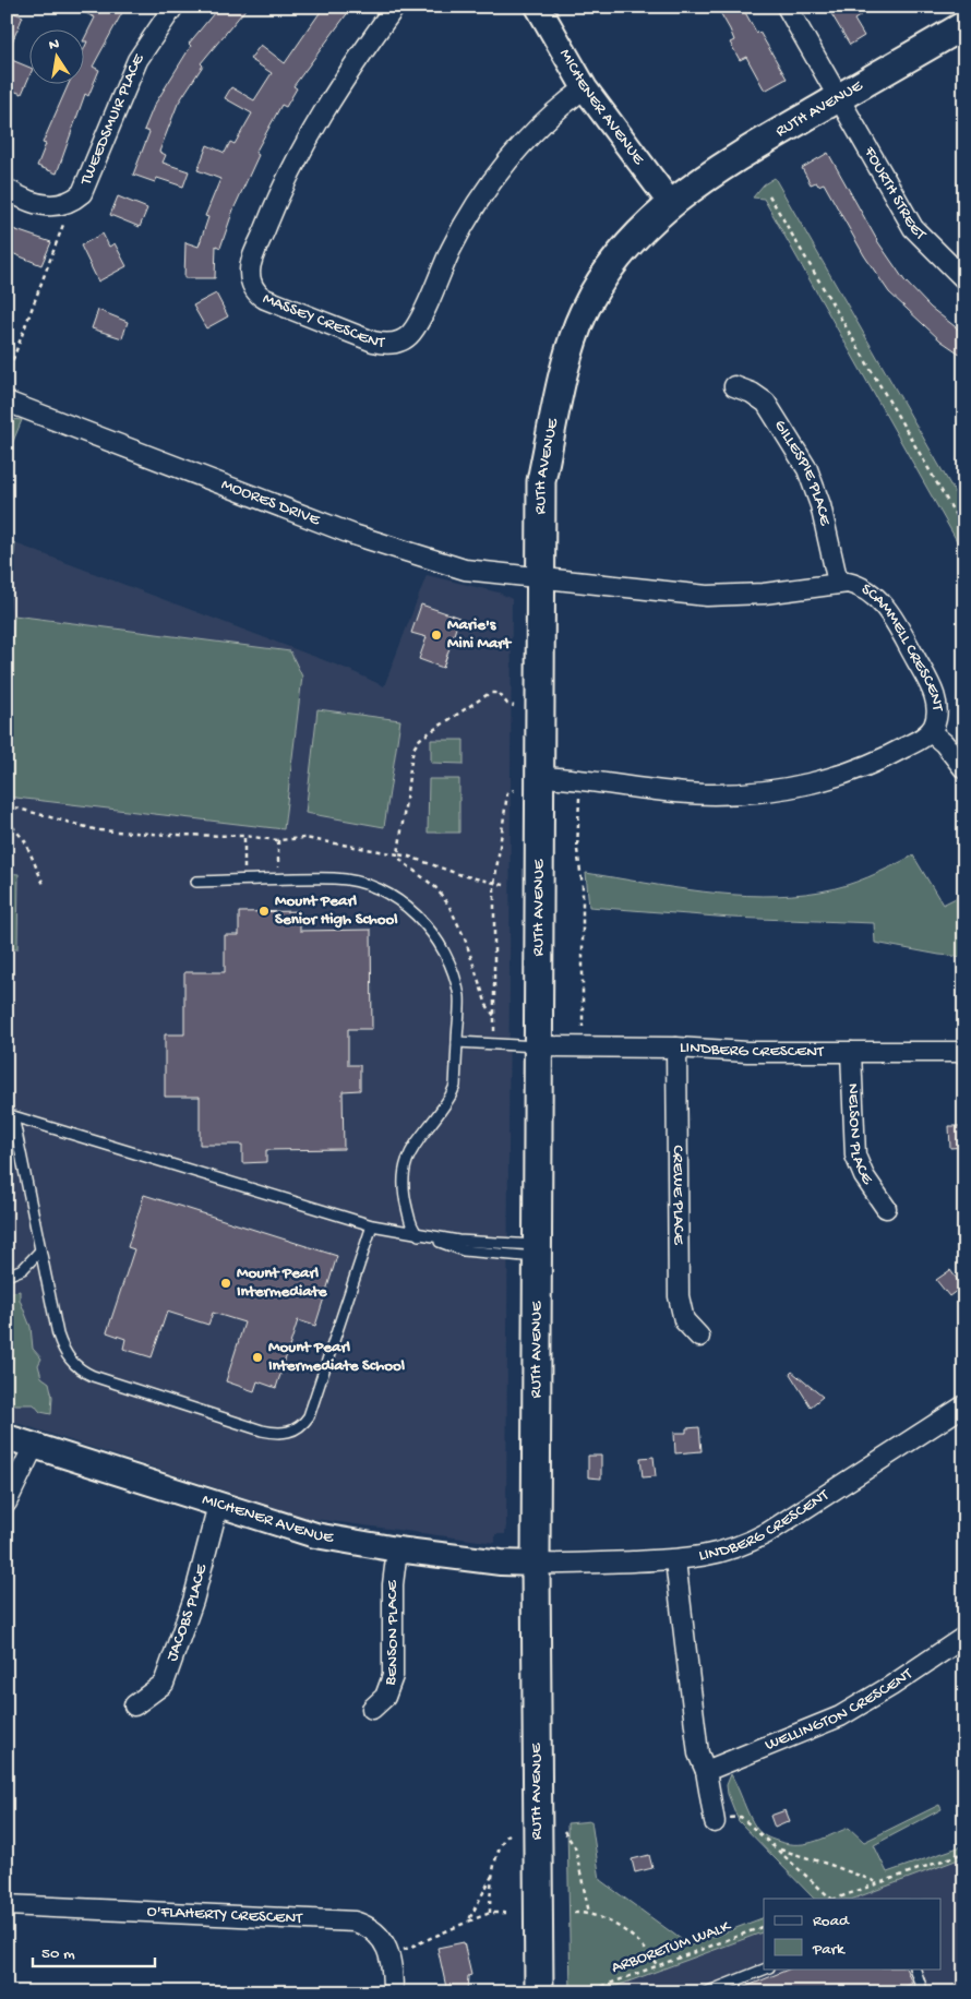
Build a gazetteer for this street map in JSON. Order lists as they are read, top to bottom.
{
  "streets": {
    "main road": ["RUTH AVENUE"],
    "street": [
      "MICHENER AVENUE",
      "TWEEDSMUIR PLACE",
      "FOURTH STREET",
      "MASSEY CRESCENT",
      "GILLESPIE PLACE",
      "MOORES DRIVE",
      "SCAMMELL CRESCENT",
      "LINDBERG CRESCENT",
      "NELSON PLACE",
      "CREWE PLACE",
      "JACOBS PLACE",
      "BENSON PLACE",
      "WELLINGTON CRESCENT",
      "O'FLAHERTY CRESCENT"
    ],
    "path": ["ARBORETUM WALK"]
  },
  "crossings": [
    ["MICHENER AVENUE", "RUTH AVENUE"],
    ["MICHENER AVENUE", "MASSEY CRESCENT"],
    ["MICHENER AVENUE", "LINDBERG CRESCENT"],
    ["MICHENER AVENUE", "JACOBS PLACE"],
    ["MICHENER AVENUE", "BENSON PLACE"],
    ["RUTH AVENUE", "FOURTH STREET"],
    ["RUTH AVENUE", "MOORES DRIVE"],
    ["RUTH AVENUE", "SCAMMELL CRESCENT"],
    ["RUTH AVENUE", "LINDBERG CRESCENT"],
    ["GILLESPIE PLACE", "SCAMMELL CRESCENT"],
    ["MOORES DRIVE", "SCAMMELL CRESCENT"],
    ["LINDBERG CRESCENT", "NELSON PLACE"],
    ["LINDBERG CRESCENT", "CREWE PLACE"]
  ],
  "places": [
    "Marie's Mini Mart",
    "Mount Pearl Senior High School",
    "Mount Pearl Intermediate",
    "Mount Pearl Intermediate School"
  ],
  "legend": ["Road", "Park"],
  "scale_bar": "50 m",
  "north": "top"
}
